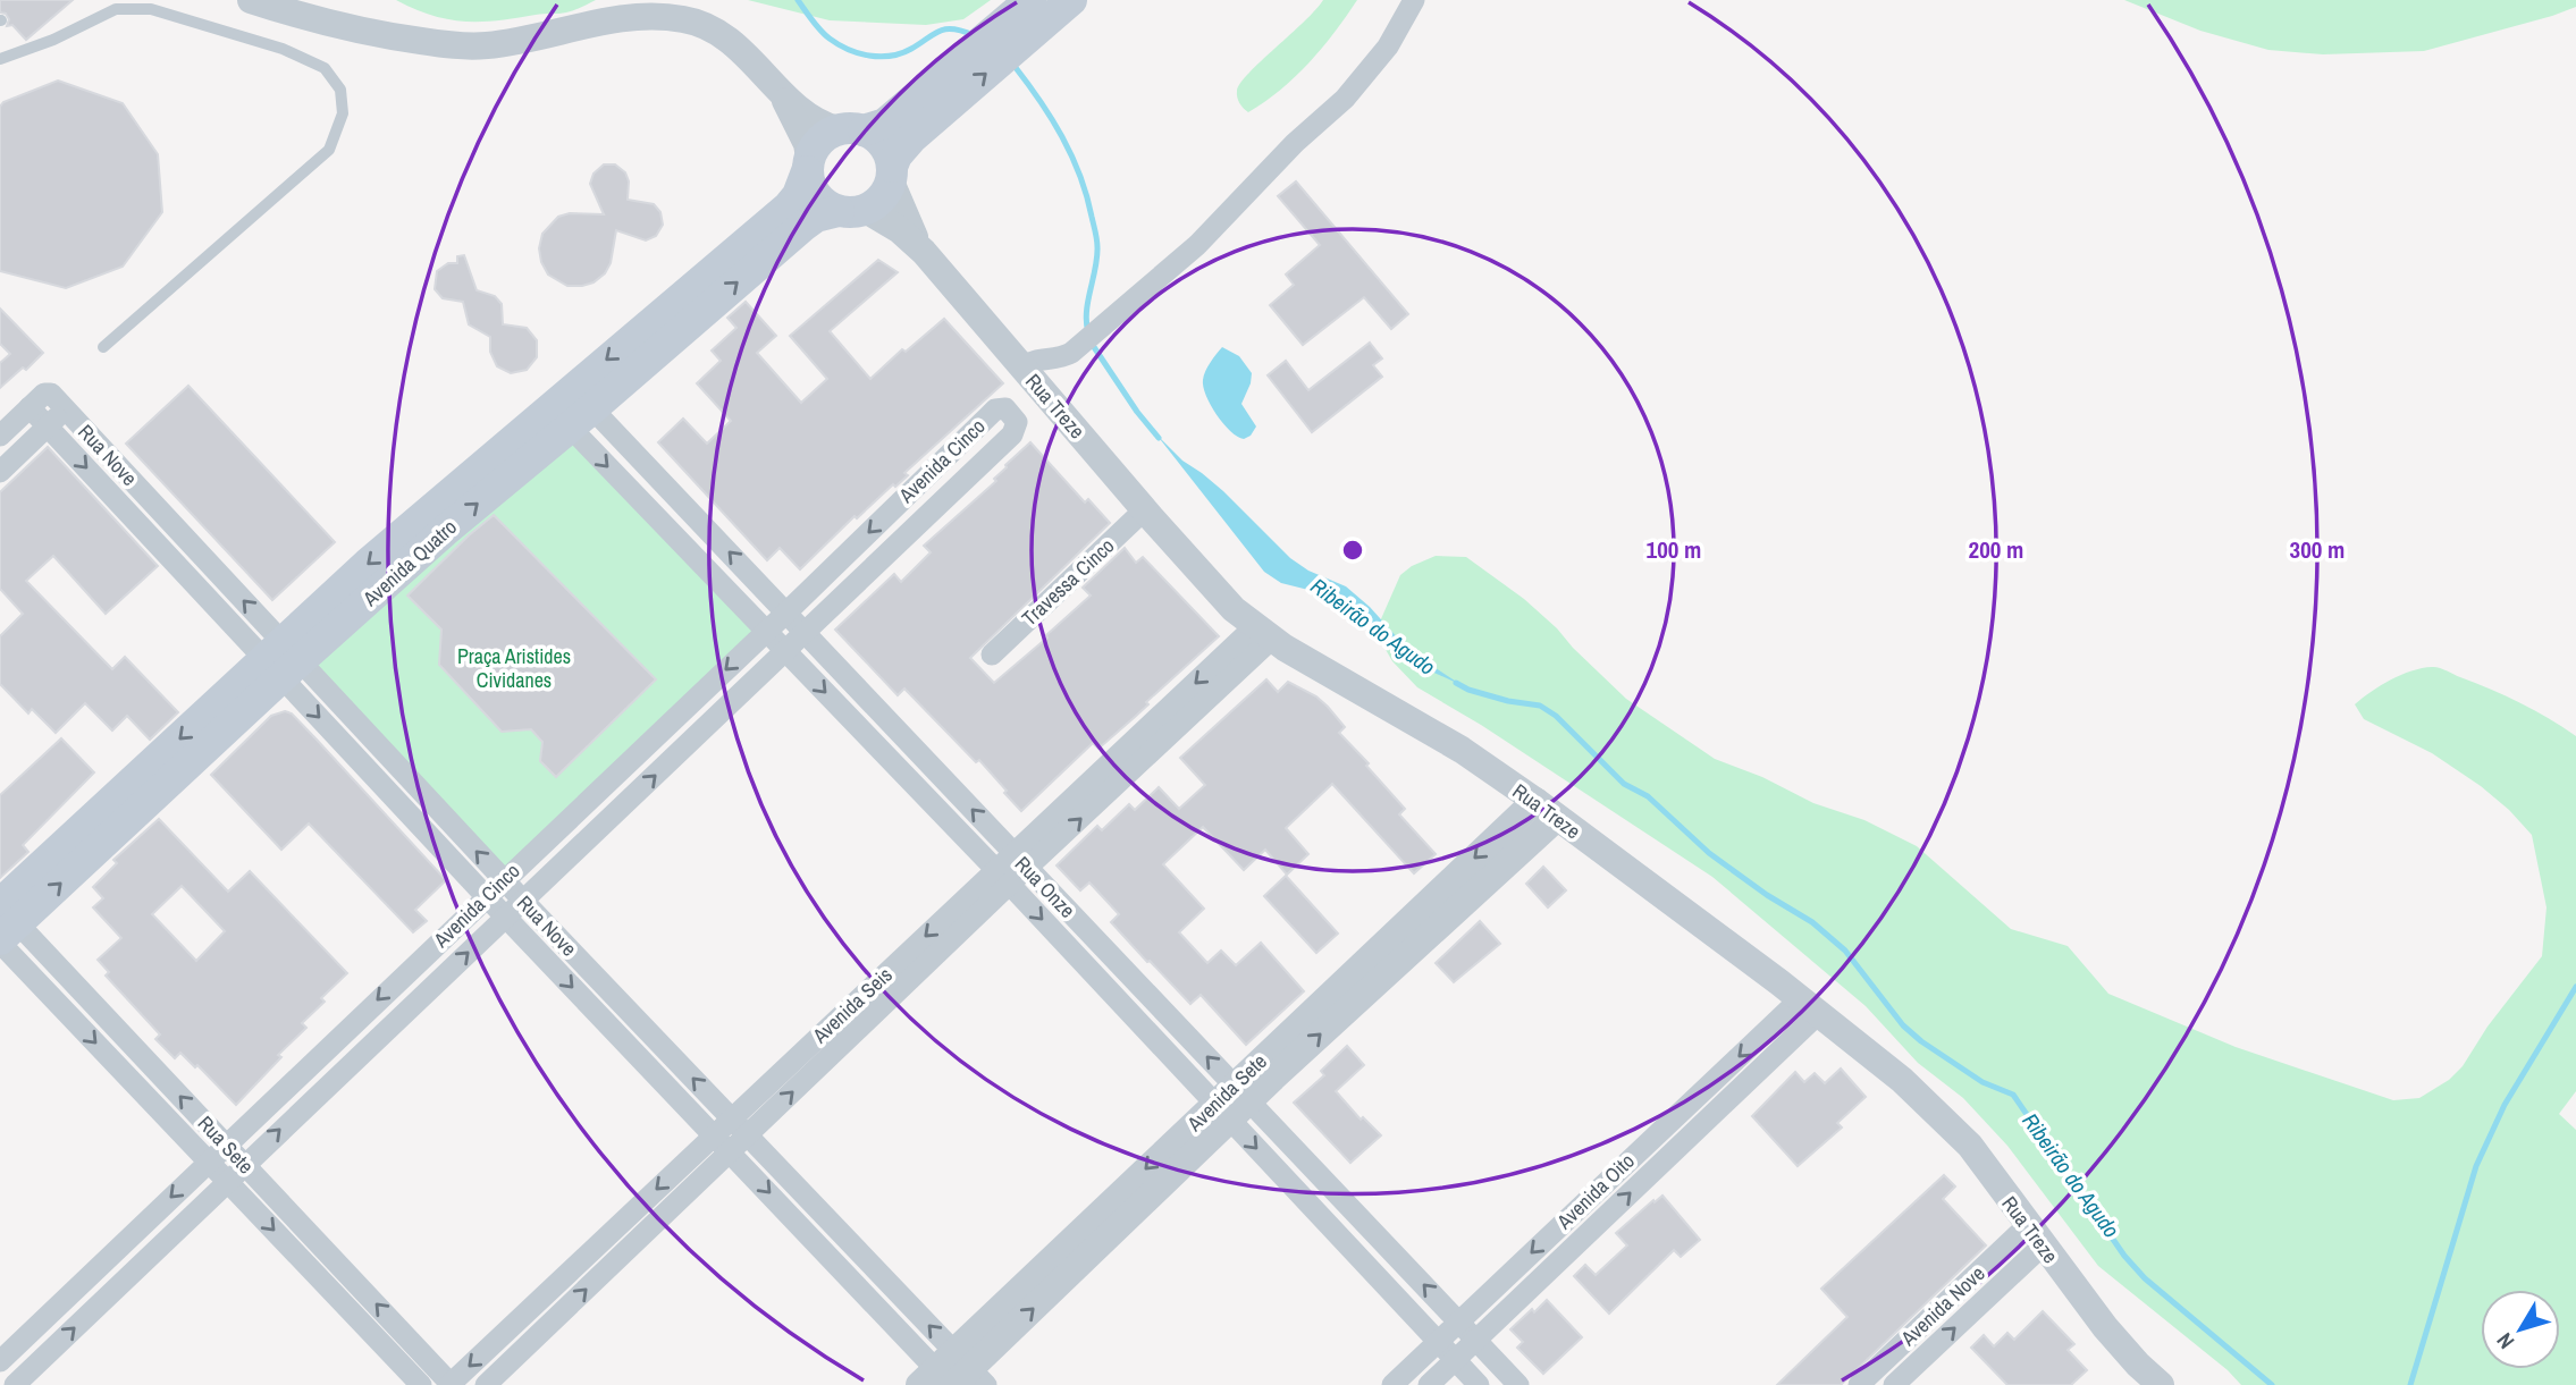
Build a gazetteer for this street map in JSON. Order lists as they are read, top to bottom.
{
  "streets": {
    "main road": ["Avenida Quatro"],
    "street": [
      "Rua Treze",
      "Rua Nove",
      "Avenida Cinco",
      "Travessa Cinco",
      "Rua Onze",
      "Avenida Seis",
      "Avenida Sete",
      "Rua Sete",
      "Avenida Oito",
      "Avenida Nove"
    ]
  },
  "crossings": [
    ["Rua Treze", "Avenida Quatro"],
    ["Rua Treze", "Travessa Cinco"],
    ["Rua Treze", "Avenida Seis"],
    ["Rua Treze", "Avenida Sete"],
    ["Rua Treze", "Avenida Oito"],
    ["Rua Treze", "Avenida Nove"],
    ["Rua Nove", "Avenida Cinco"],
    ["Rua Nove", "Avenida Quatro"],
    ["Rua Nove", "Avenida Seis"],
    ["Rua Nove", "Avenida Sete"],
    ["Avenida Cinco", "Rua Onze"],
    ["Avenida Cinco", "Rua Sete"],
    ["Avenida Quatro", "Rua Onze"],
    ["Avenida Quatro", "Rua Sete"],
    ["Rua Onze", "Avenida Seis"],
    ["Rua Onze", "Avenida Sete"],
    ["Rua Onze", "Avenida Oito"],
    ["Avenida Seis", "Rua Sete"]
  ],
  "water": ["Ribeirão do Agudo"],
  "parks": ["Praça Aristides Cividanes"],
  "north": "bottom left",
  "rings": ["100 m", "200 m", "300 m"]
}
